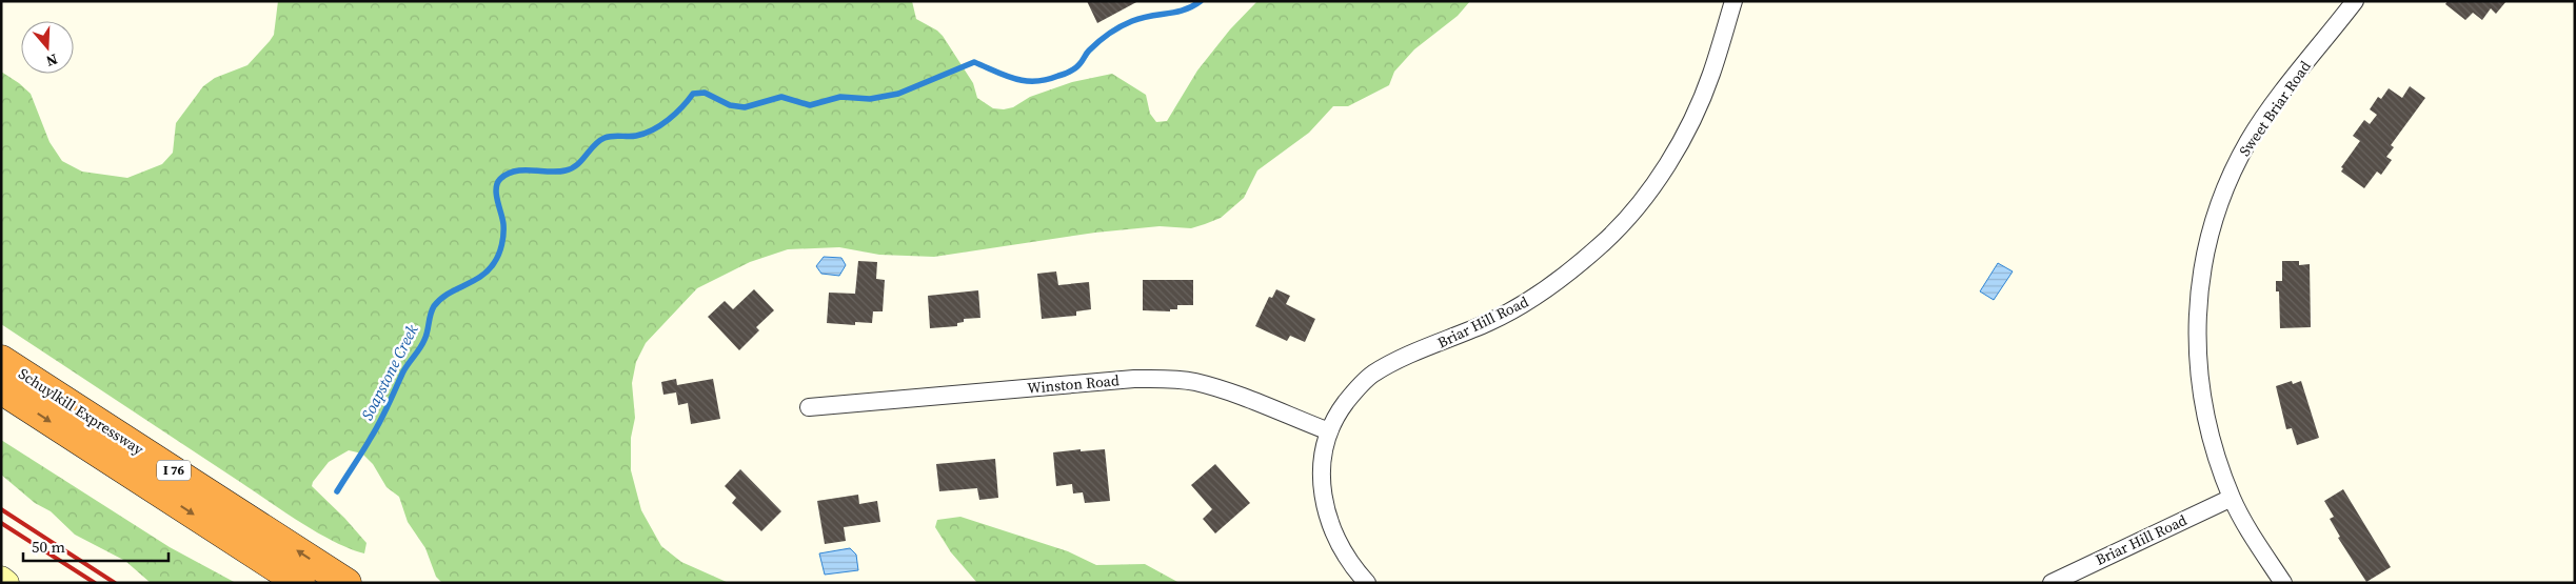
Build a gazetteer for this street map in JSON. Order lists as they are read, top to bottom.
{
  "streets": {
    "highway": ["Schuylkill Expressway", "I 76"],
    "street": ["Sweet Briar Road", "Briar Hill Road", "Winston Road"]
  },
  "crossings": [
    ["Sweet Briar Road", "Briar Hill Road"],
    ["Briar Hill Road", "Winston Road"]
  ],
  "water": ["Soapstone Creek"],
  "scale_bar": "50 m",
  "north": "bottom"
}
